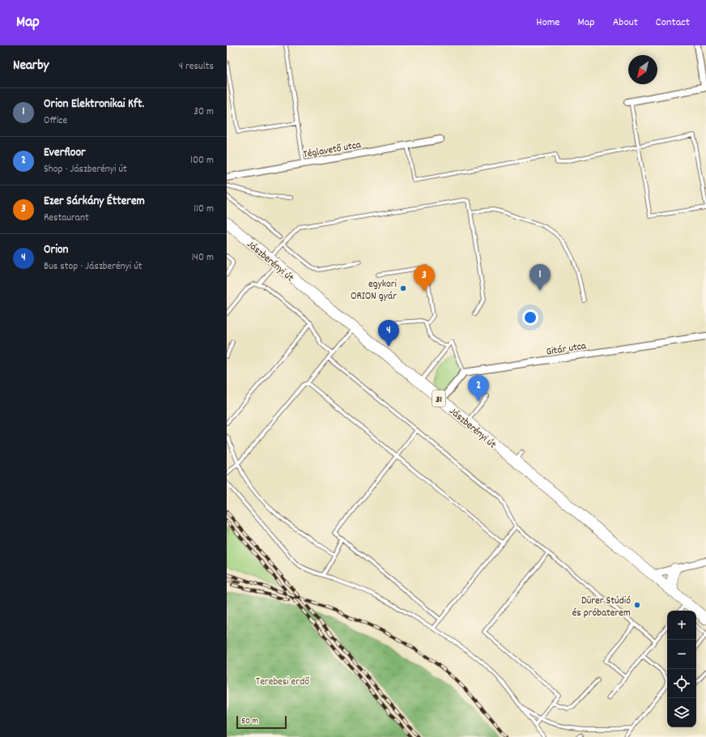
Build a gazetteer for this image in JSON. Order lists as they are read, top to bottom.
{
  "streets": {
    "main road": ["Jászberényi út", "31"],
    "street": ["Téglavető utca", "Gitár utca"]
  },
  "parks": ["Terebesi erdő"],
  "places": ["egykori ORION gyár", "Dürer Stúdió és próbaterem"],
  "scale_bar": "50 m",
  "north": "bottom left",
  "page": {
    "header": "Map",
    "nav": [
      "Home",
      "Map",
      "About",
      "Contact"
    ],
    "heading": ["Nearby", "4 results"],
    "list": [
      {
        "mark": "1",
        "name": "Orion Elektronikai Kft.",
        "note": "Office",
        "value": "30 m"
      },
      {
        "mark": "2",
        "name": "Everfloor",
        "note": "Shop · Jászberényi út",
        "value": "100 m"
      },
      {
        "mark": "3",
        "name": "Ezer Sárkány Étterem",
        "note": "Restaurant",
        "value": "110 m"
      },
      {
        "mark": "4",
        "name": "Orion",
        "note": "Bus stop · Jászberényi út",
        "value": "140 m"
      }
    ],
    "pins": [
      "1",
      "3",
      "4",
      "2"
    ],
    "map_buttons": ["+", "−"],
    "scale": "50 m"
  }
}
